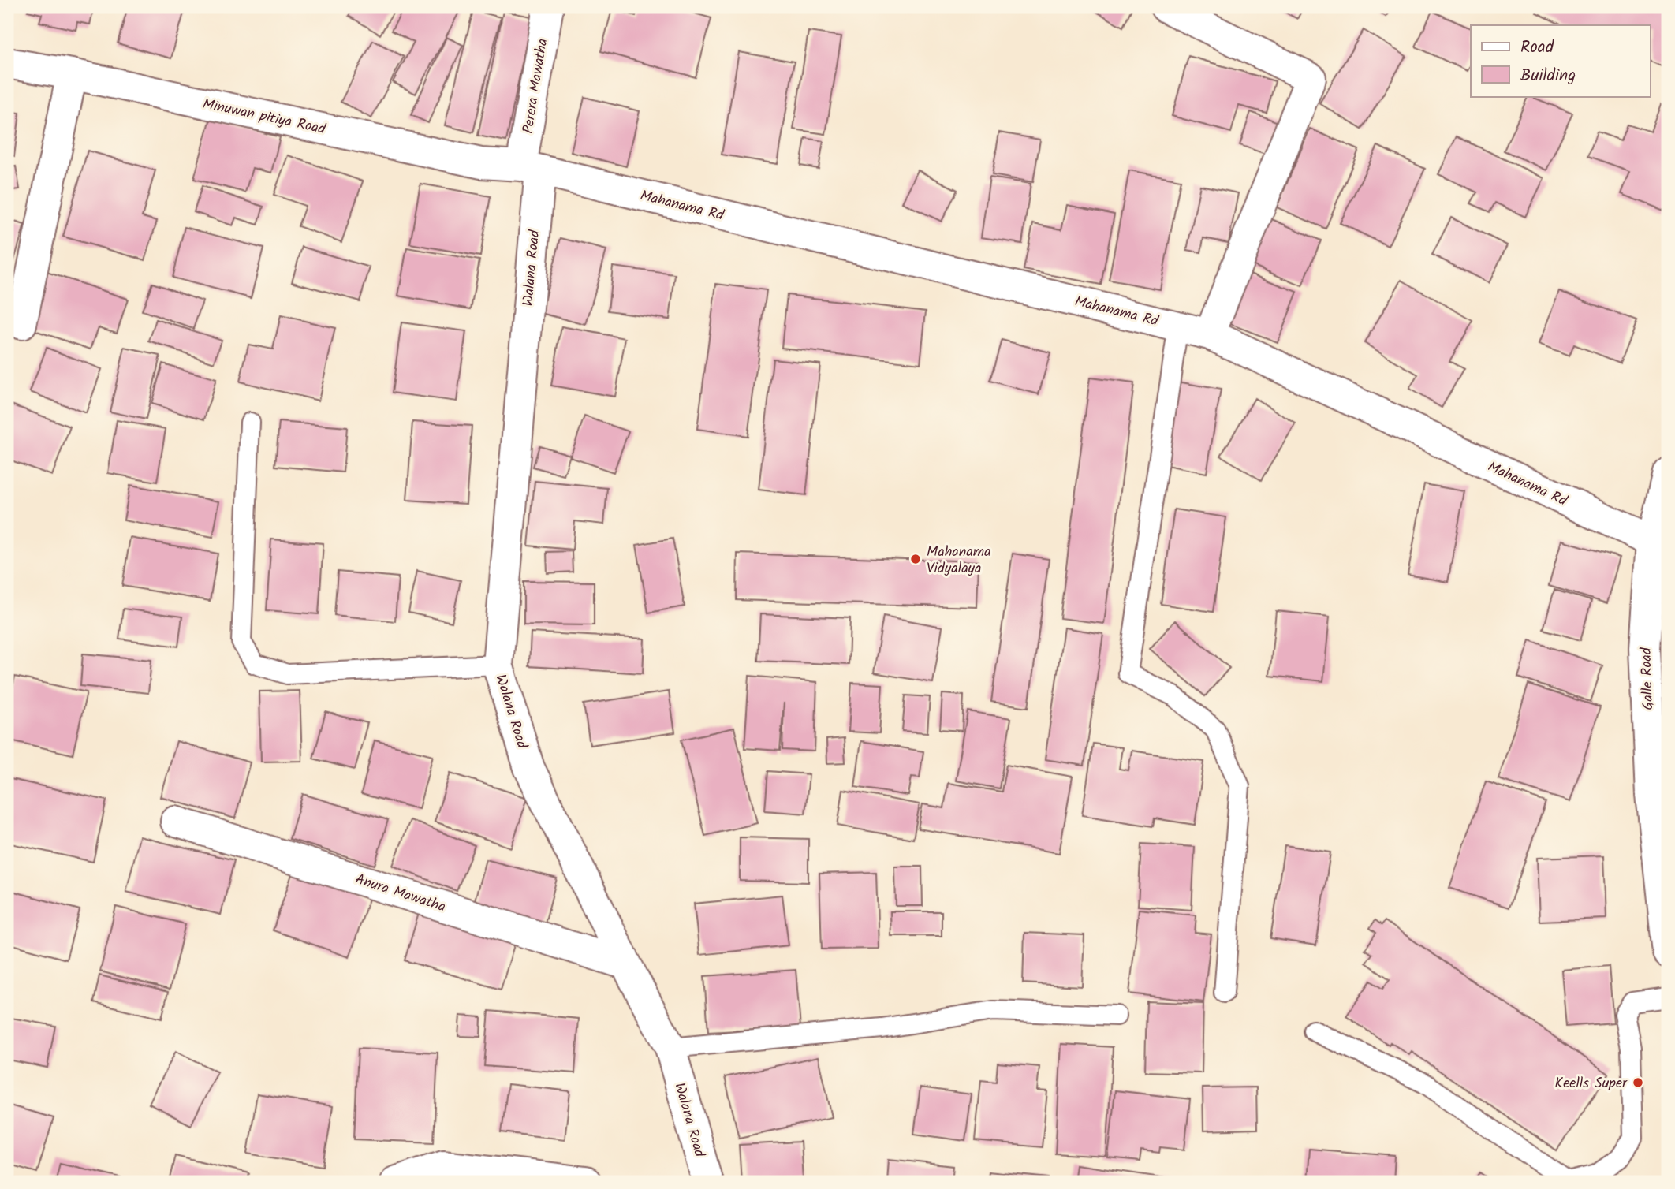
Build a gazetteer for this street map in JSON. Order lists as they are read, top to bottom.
{
  "streets": {
    "main road": [
      "Perera Mawatha",
      "Minuwan pitiya Road",
      "Mahanama Rd",
      "Walana Road",
      "Galle Road",
      "Anura Mawatha"
    ]
  },
  "crossings": [
    ["Perera Mawatha", "Minuwan pitiya Road"],
    ["Perera Mawatha", "Mahanama Rd"],
    ["Perera Mawatha", "Walana Road"],
    ["Minuwan pitiya Road", "Mahanama Rd"],
    ["Minuwan pitiya Road", "Walana Road"],
    ["Mahanama Rd", "Walana Road"],
    ["Mahanama Rd", "Galle Road"],
    ["Walana Road", "Anura Mawatha"]
  ],
  "places": ["Mahanama Vidyalaya", "Keells Super"],
  "legend": ["Road", "Building"]
}
